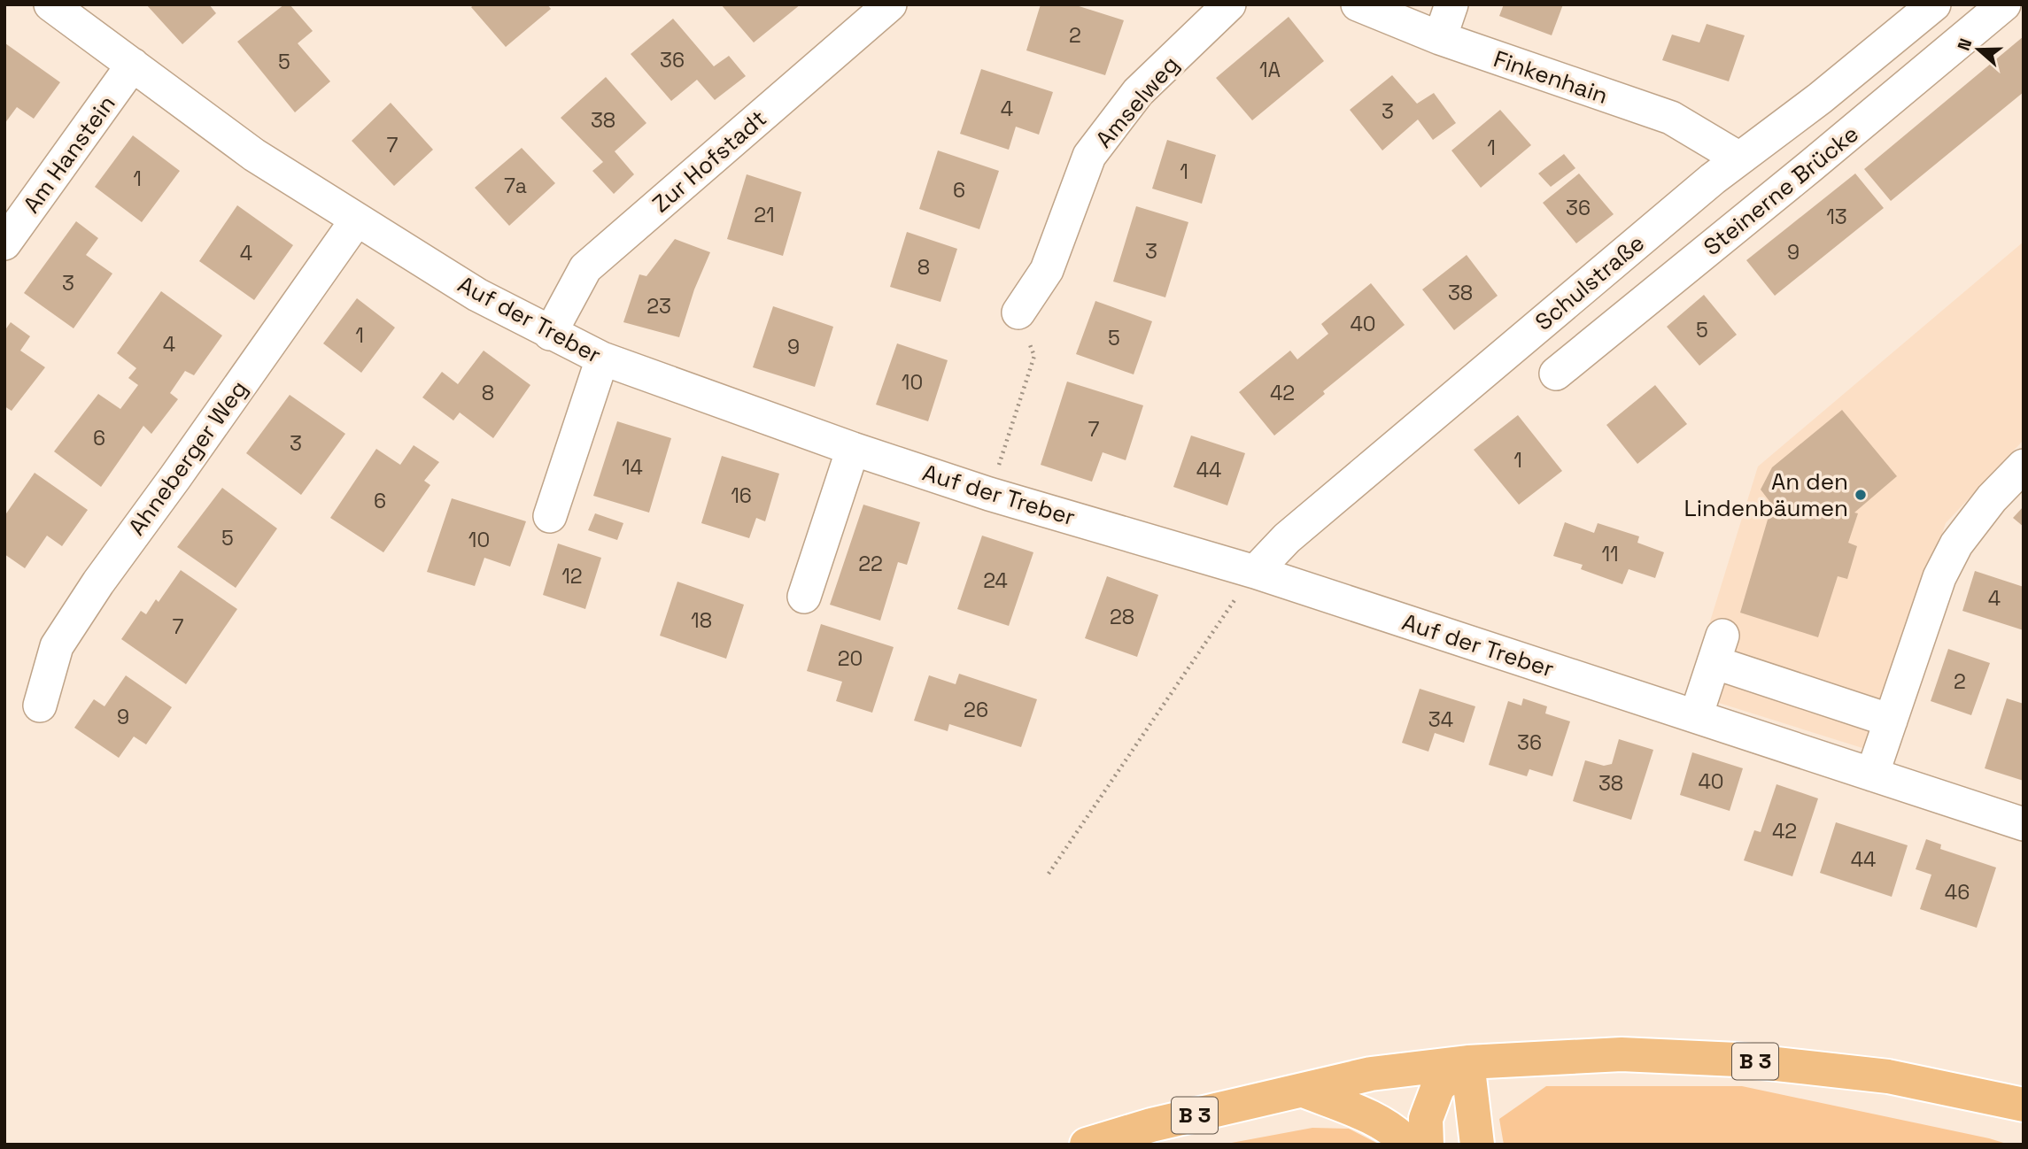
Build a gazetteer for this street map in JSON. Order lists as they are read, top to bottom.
{
  "streets": {
    "main road": ["B 3"],
    "street": [
      "Finkenhain",
      "Amselweg",
      "Am Hanstein",
      "Zur Hofstadt",
      "Steinerne Brücke",
      "Schulstraße",
      "Auf der Treber",
      "Ahneberger Weg"
    ]
  },
  "crossings": [
    ["Finkenhain", "Schulstraße"],
    ["Am Hanstein", "Auf der Treber"],
    ["Zur Hofstadt", "Auf der Treber"],
    ["Schulstraße", "Auf der Treber"],
    ["Auf der Treber", "Ahneberger Weg"]
  ],
  "places": ["An den Lindenbäumen"],
  "house_numbers": [
    "2",
    "36",
    "5",
    "1A",
    "4",
    "3",
    "38",
    "7",
    "1",
    "1",
    "1",
    "7a",
    "6",
    "36",
    "21",
    "13",
    "3",
    "9",
    "4",
    "8",
    "3",
    "38",
    "23",
    "40",
    "5",
    "1",
    "5",
    "4",
    "9",
    "10",
    "8",
    "42",
    "7",
    "6",
    "3",
    "1",
    "14",
    "44",
    "16",
    "6",
    "5",
    "10",
    "11",
    "22",
    "12",
    "24",
    "4",
    "28",
    "18",
    "7",
    "20",
    "2",
    "26",
    "9",
    "34",
    "36",
    "40",
    "38",
    "42",
    "44",
    "46"
  ],
  "north": "left"
}
